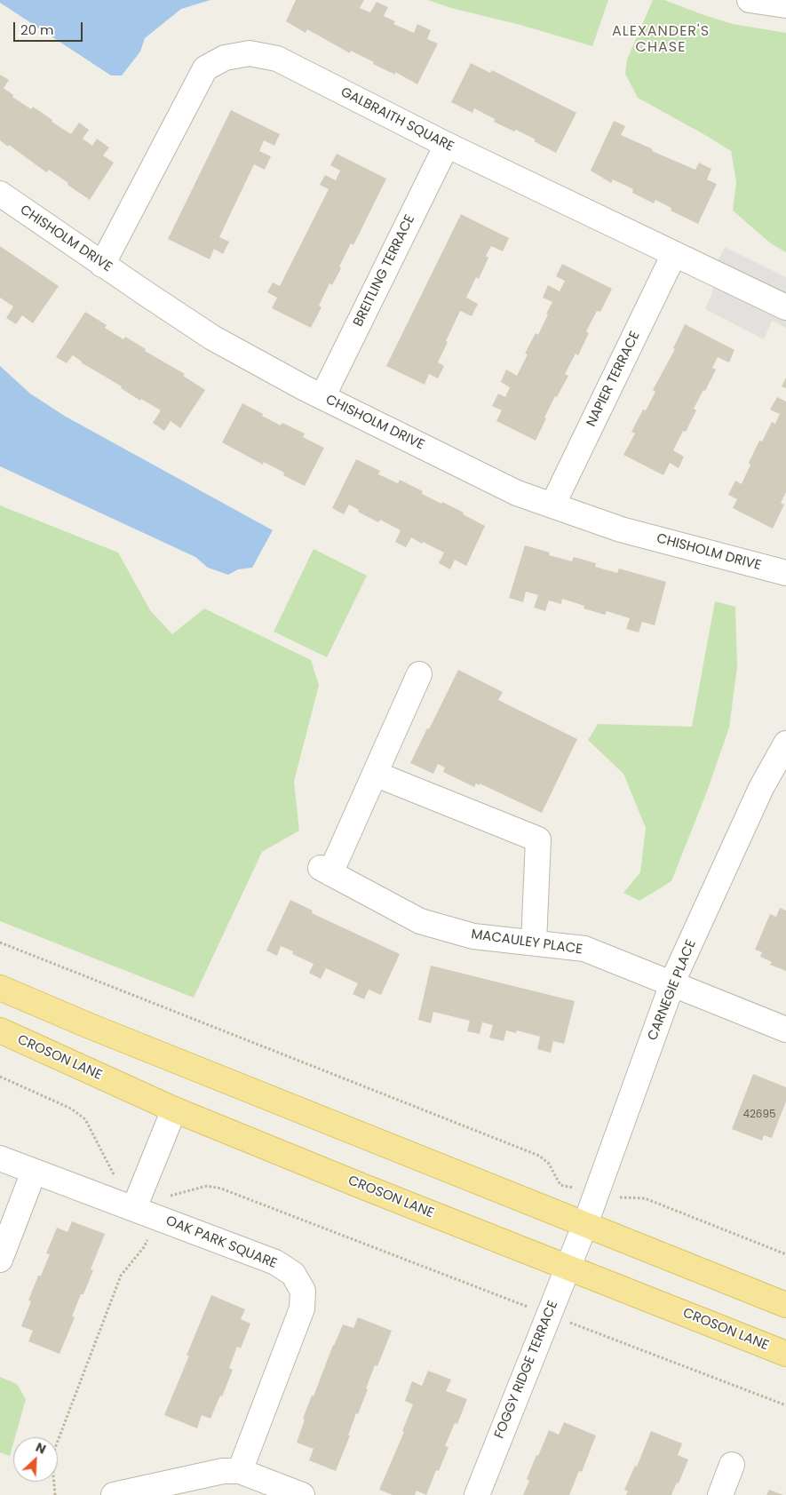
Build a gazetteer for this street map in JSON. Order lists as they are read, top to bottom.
{
  "streets": {
    "main road": ["CROSON LANE"],
    "street": [
      "GALBRAITH SQUARE",
      "CHISHOLM DRIVE",
      "BREITLING TERRACE",
      "NAPIER TERRACE",
      "MACAULEY PLACE",
      "CARNEGIE PLACE",
      "OAK PARK SQUARE",
      "FOGGY RIDGE TERRACE"
    ]
  },
  "crossings": [
    ["GALBRAITH SQUARE", "CHISHOLM DRIVE"],
    ["GALBRAITH SQUARE", "BREITLING TERRACE"],
    ["GALBRAITH SQUARE", "NAPIER TERRACE"],
    ["CHISHOLM DRIVE", "BREITLING TERRACE"],
    ["CHISHOLM DRIVE", "NAPIER TERRACE"],
    ["MACAULEY PLACE", "CARNEGIE PLACE"],
    ["CARNEGIE PLACE", "FOGGY RIDGE TERRACE"],
    ["CROSON LANE", "FOGGY RIDGE TERRACE"]
  ],
  "districts": ["ALEXANDER'S CHASE"],
  "house_numbers": ["42695"],
  "scale_bar": "20 m",
  "north": "top right"
}
